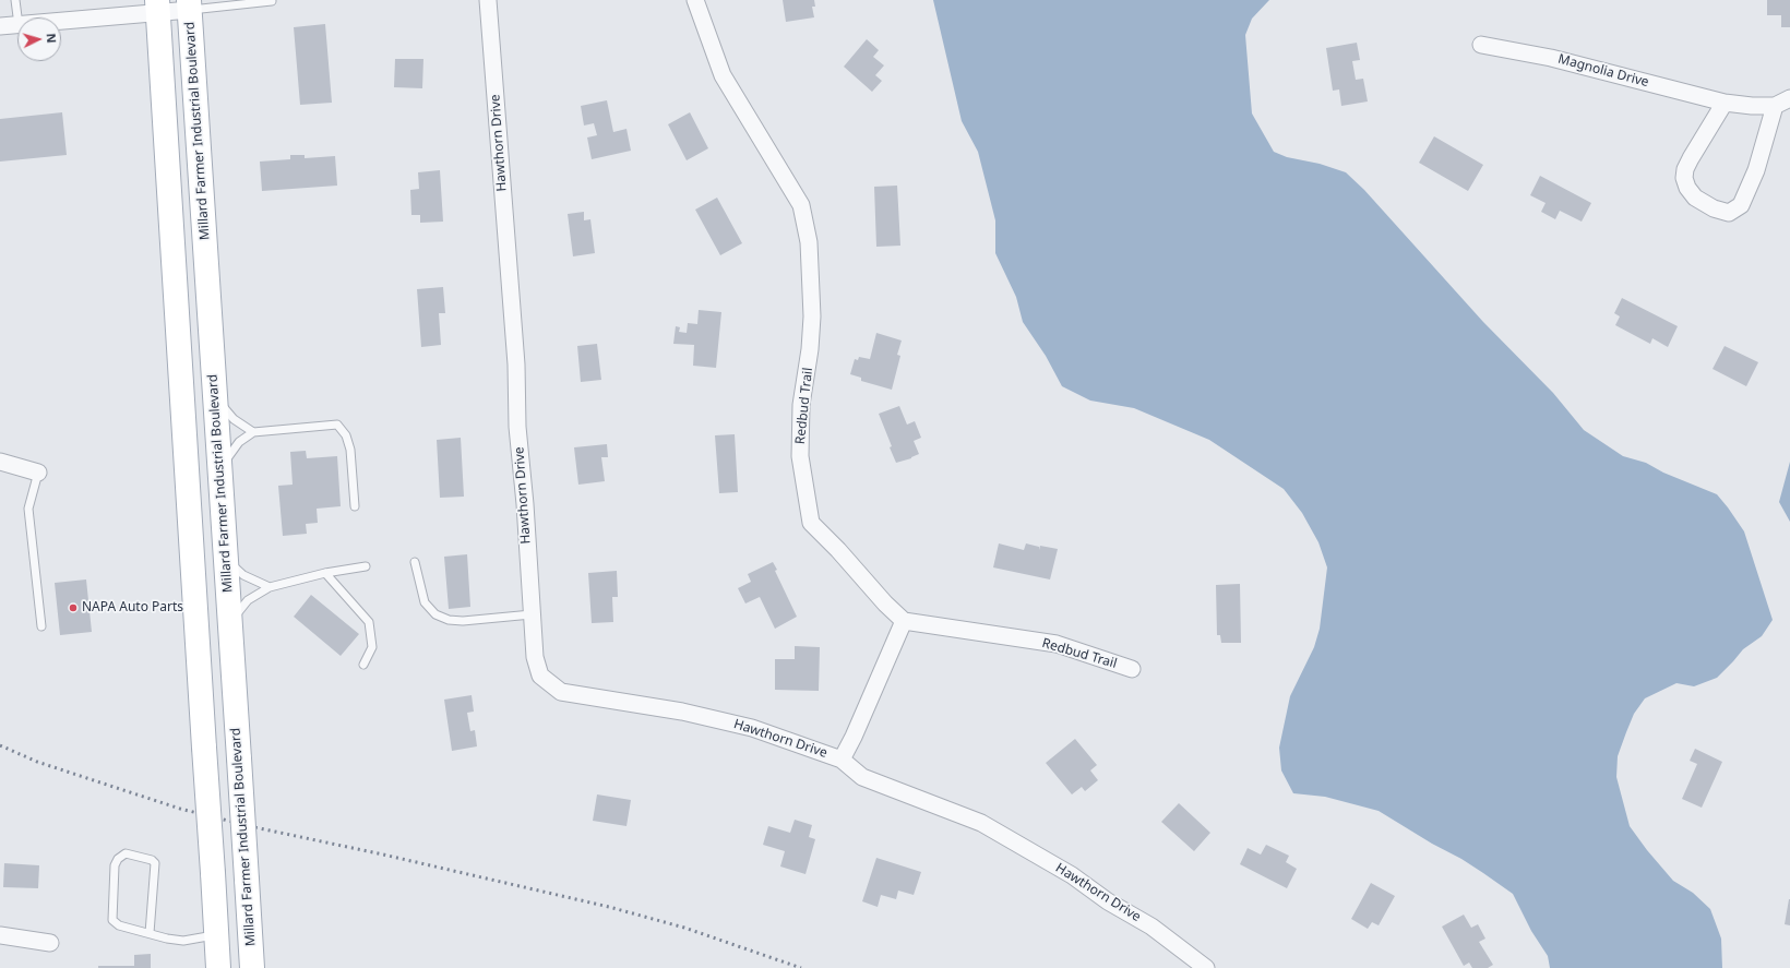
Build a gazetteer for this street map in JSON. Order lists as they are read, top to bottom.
{
  "streets": {
    "main road": ["Millard Farmer Industrial Boulevard"],
    "street": ["Magnolia Drive", "Hawthorn Drive", "Redbud Trail"]
  },
  "crossings": [
    ["Hawthorn Drive", "Redbud Trail"]
  ],
  "places": ["NAPA Auto Parts"],
  "north": "right"
}
